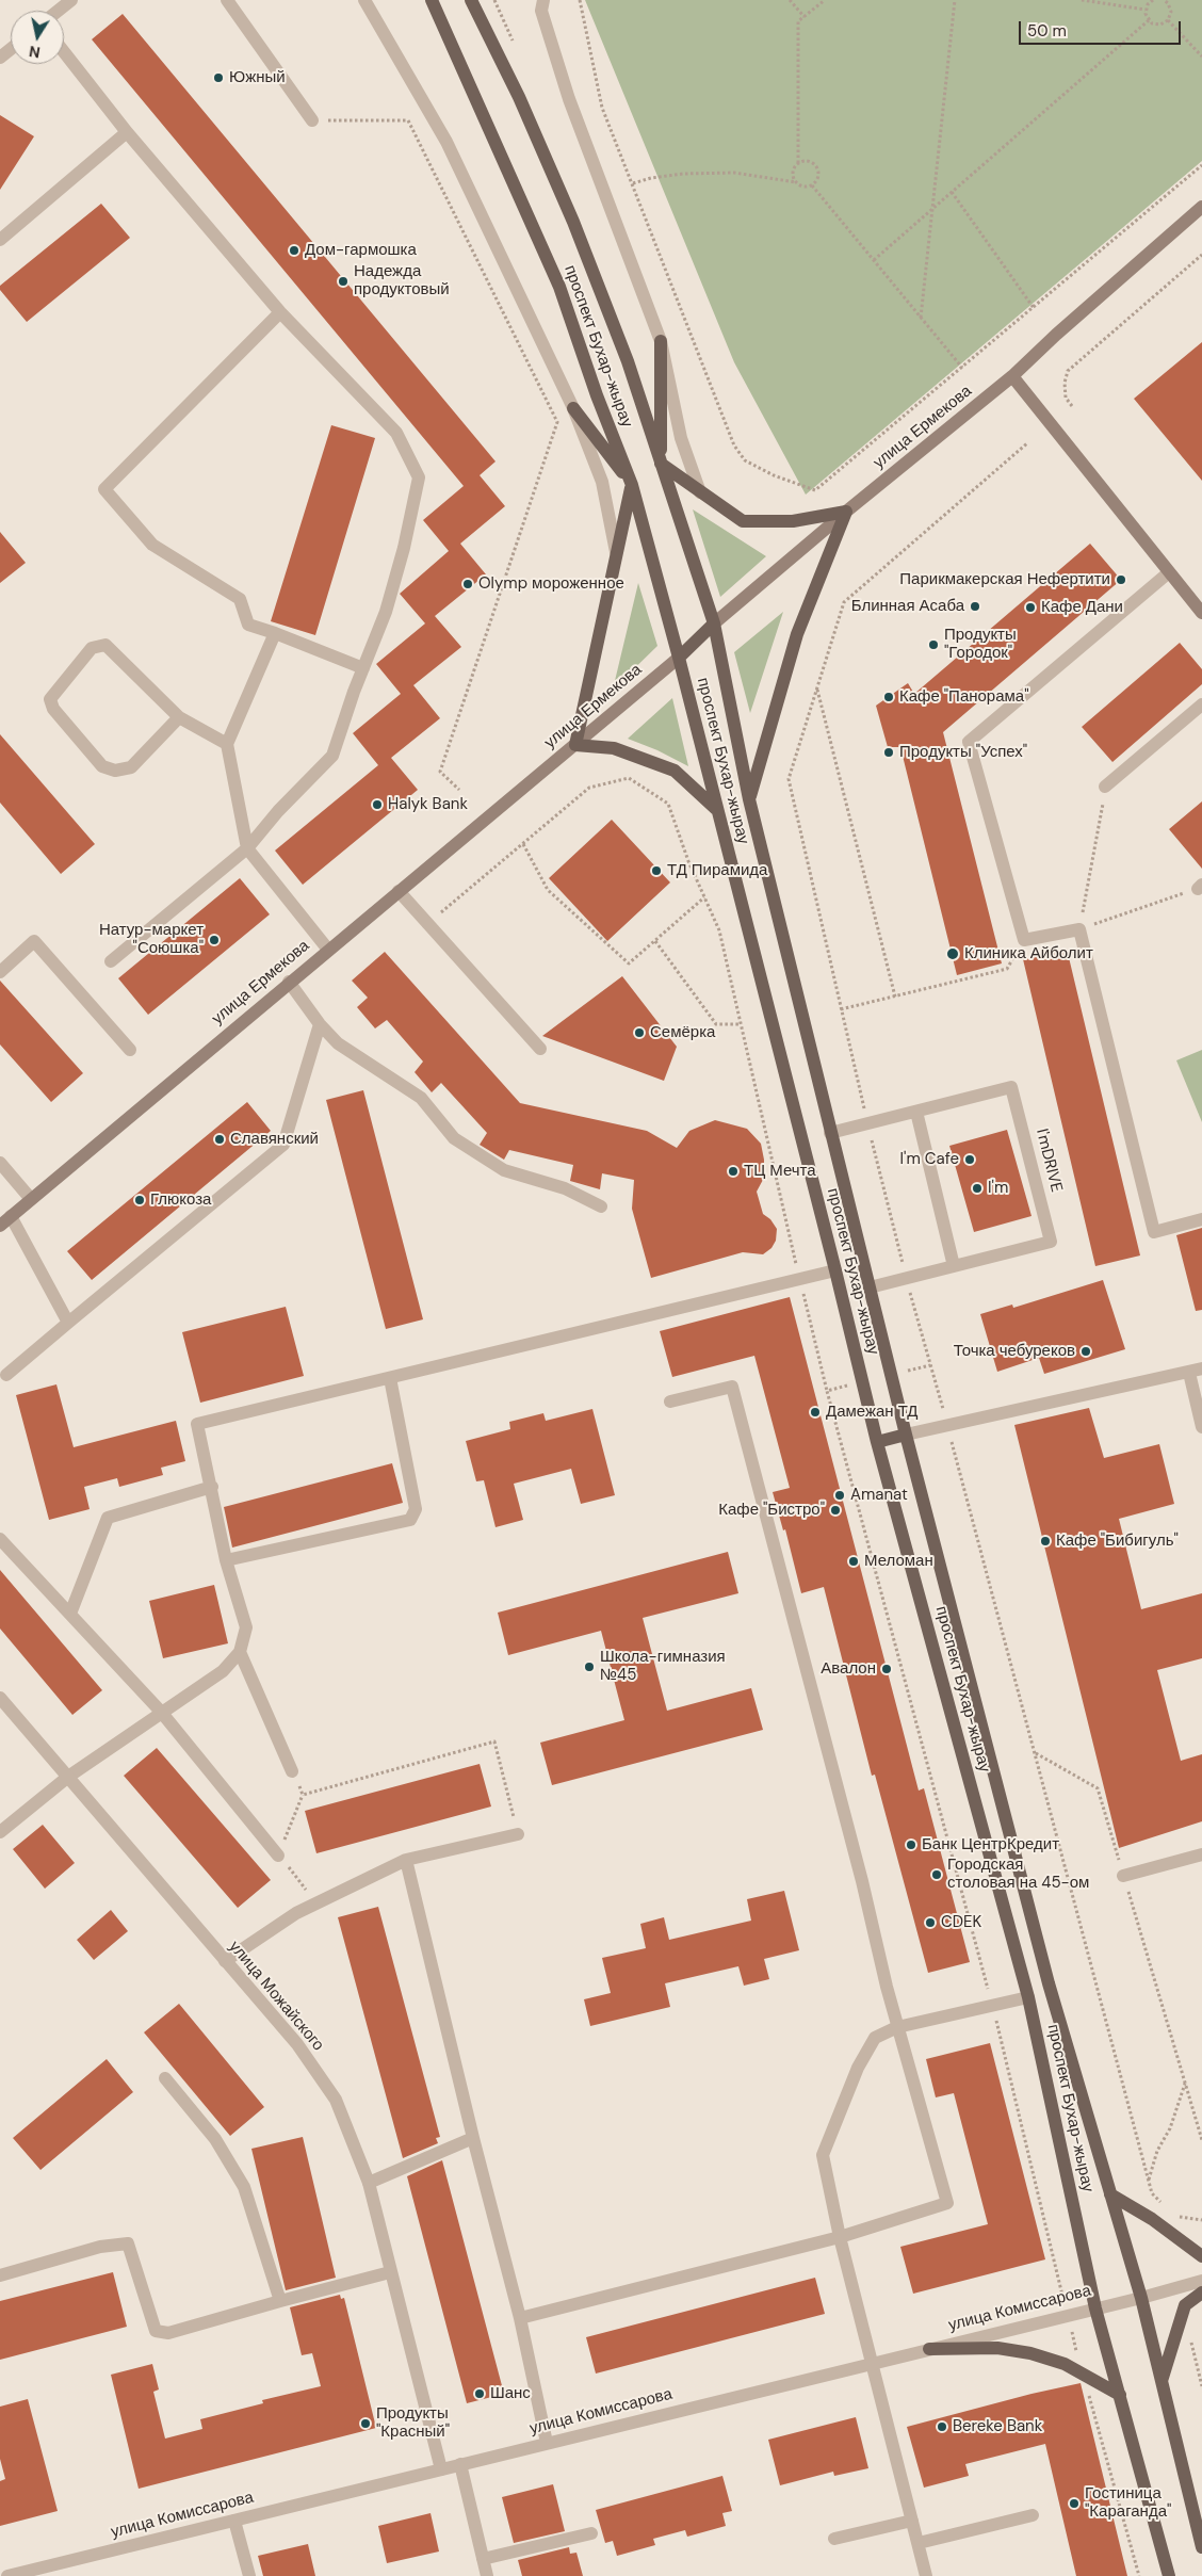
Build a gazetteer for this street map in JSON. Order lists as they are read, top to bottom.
{
  "streets": {
    "main road": ["проспект Бухар-жырау", "улица Ермекова"],
    "street": ["I'mDRIVE", "улица Можайского", "улица Комиссарова"]
  },
  "crossings": [
    ["проспект Бухар-жырау", "улица Ермекова"],
    ["проспект Бухар-жырау", "I'mDRIVE"],
    ["проспект Бухар-жырау", "улица Комиссарова"],
    ["улица Можайского", "улица Комиссарова"]
  ],
  "places": [
    "Южный",
    "Дом-гармошка",
    "Надежда продуктовый",
    "Парикмакерская Нефертити",
    "Olymp мороженное",
    "Блинная Асаба",
    "Кафе Дани",
    "Продукты \"Городок\"",
    "Кафе \"Панорама\"",
    "Продукты \"Успех\"",
    "Halyk Bank",
    "ТД Пирамида",
    "Натур-маркет \"Союшка\"",
    "Клиника Айболит",
    "Семёрка",
    "Славянский",
    "I'm Cafe",
    "ТЦ Мечта",
    "I'm",
    "Глюкоза",
    "Точка чебуреков",
    "Дамежан ТД",
    "Amanat",
    "Кафе \"Бистро\"",
    "Кафе \"Бибигуль\"",
    "Меломан",
    "Школа-гимназия №45",
    "Авалон",
    "Банк ЦентрКредит",
    "Городская столовая на 45-ом",
    "CDEK",
    "Шанс",
    "Продукты \"Красный\"",
    "Bereke Bank",
    "Гостиница \"Караганда\""
  ],
  "scale_bar": "50 m",
  "north": "bottom"
}
